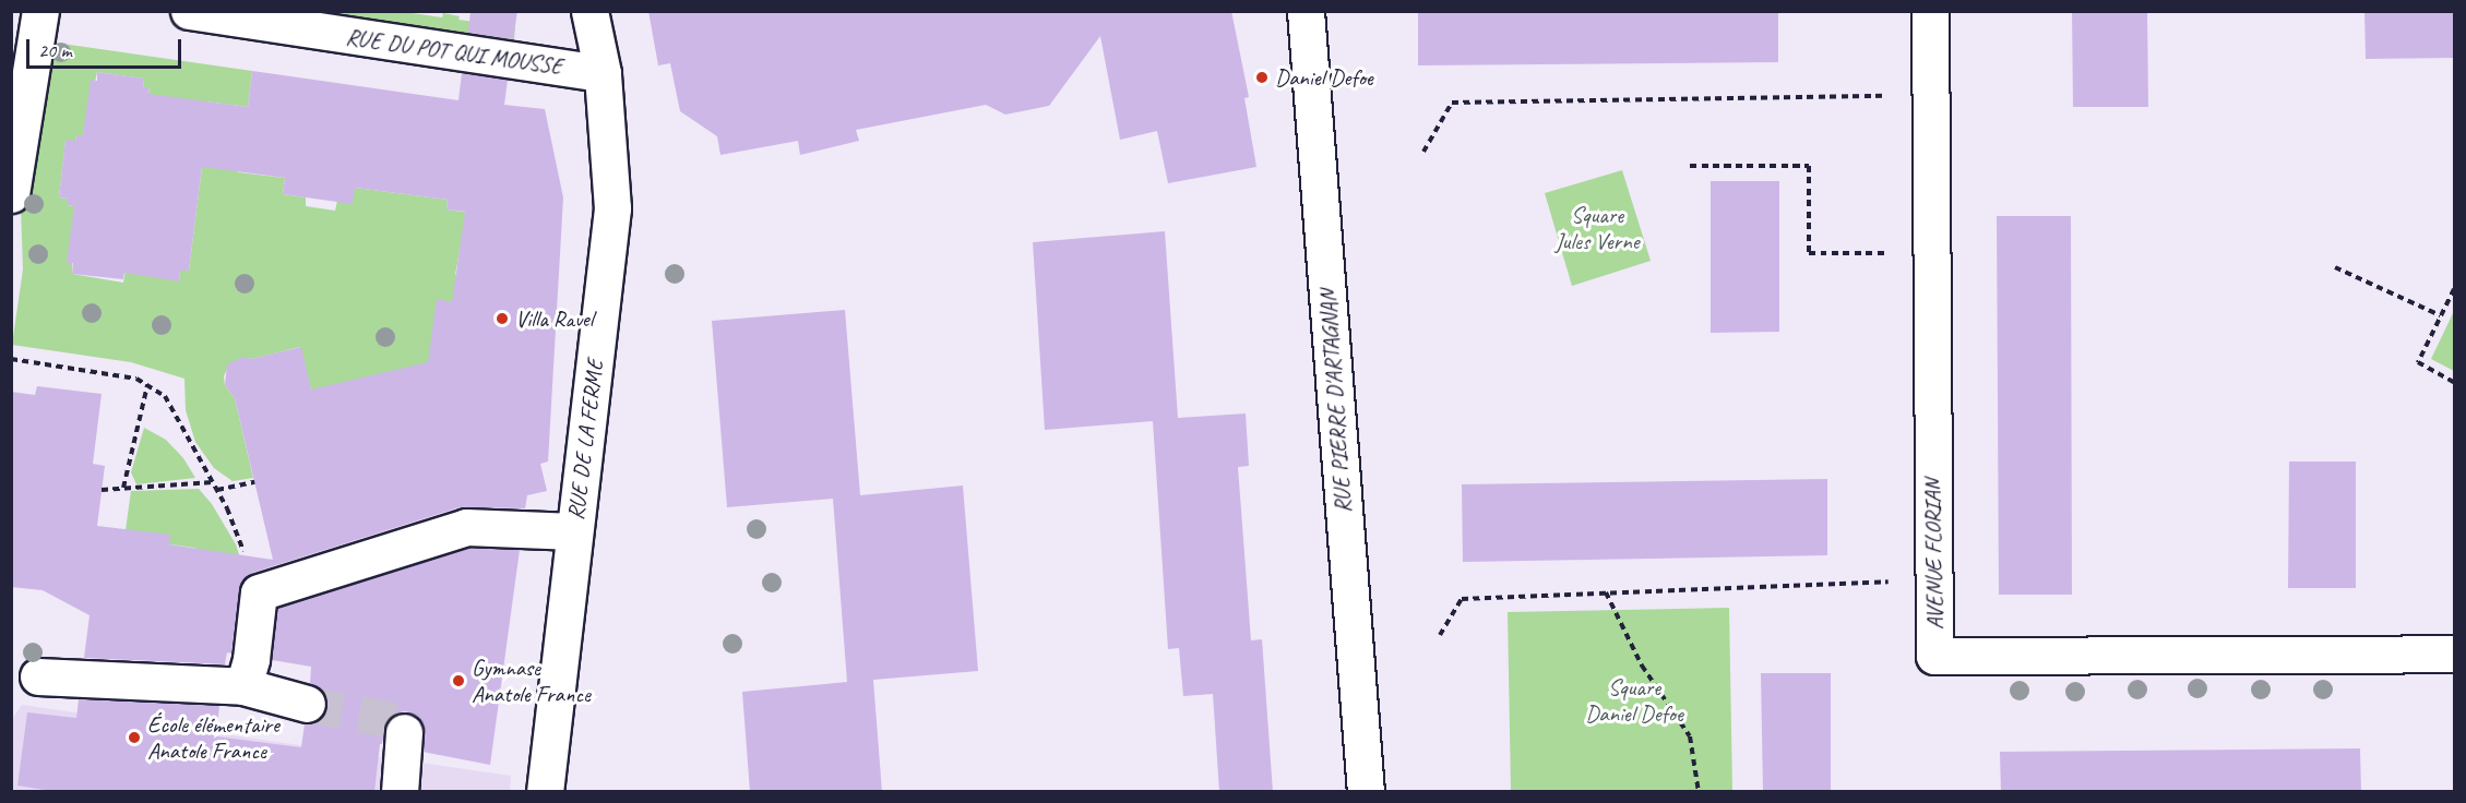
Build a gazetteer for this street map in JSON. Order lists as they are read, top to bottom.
{
  "streets": {
    "street": [
      "RUE DU POT QUI MOUSSE",
      "RUE PIERRE D'ARTAGNAN",
      "RUE DE LA FERME",
      "AVENUE FLORIAN"
    ]
  },
  "crossings": [
    ["RUE DU POT QUI MOUSSE", "RUE DE LA FERME"]
  ],
  "parks": ["Square Jules Verne", "Square Daniel Defoe"],
  "places": [
    "Daniel Defoe",
    "Villa Ravel",
    "Gymnase Anatole France",
    "École élémentaire Anatole France"
  ],
  "scale_bar": "20 m"
}
